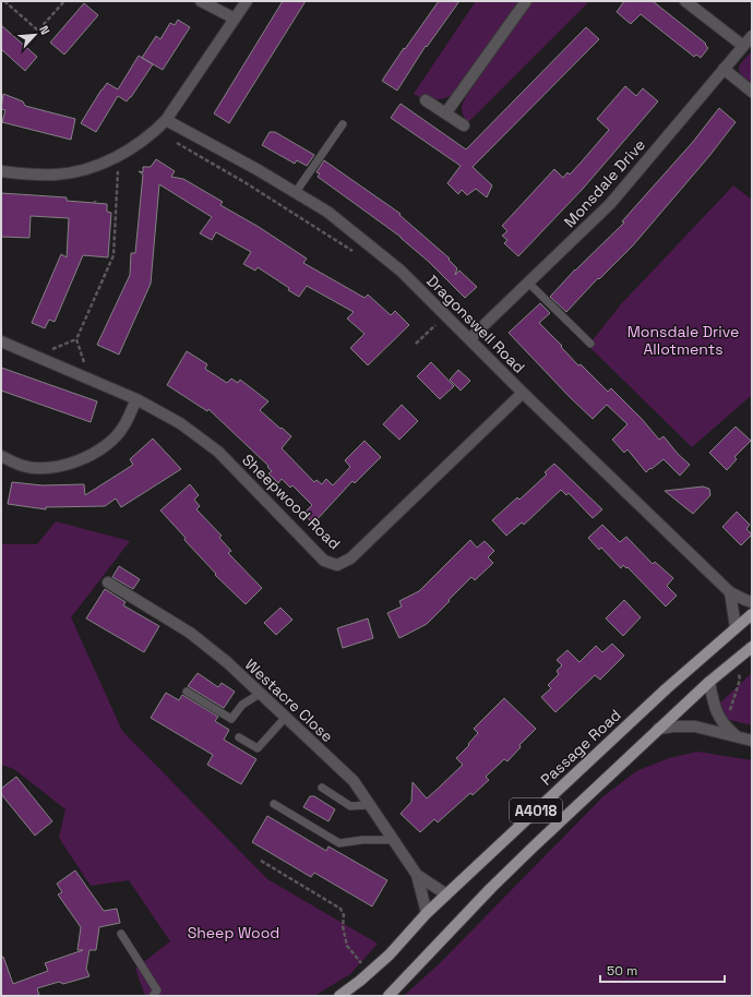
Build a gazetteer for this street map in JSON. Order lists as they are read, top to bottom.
{
  "streets": {
    "main road": ["Passage Road", "A4018"],
    "street": [
      "Monsdale Drive",
      "Dragonswell Road",
      "Sheepwood Road",
      "Westacre Close"
    ]
  },
  "crossings": [
    ["Monsdale Drive", "Dragonswell Road"],
    ["Dragonswell Road", "Sheepwood Road"],
    ["Westacre Close", "Passage Road"]
  ],
  "parks": ["Monsdale Drive Allotments", "Sheep Wood"],
  "scale_bar": "50 m",
  "north": "top right"
}
